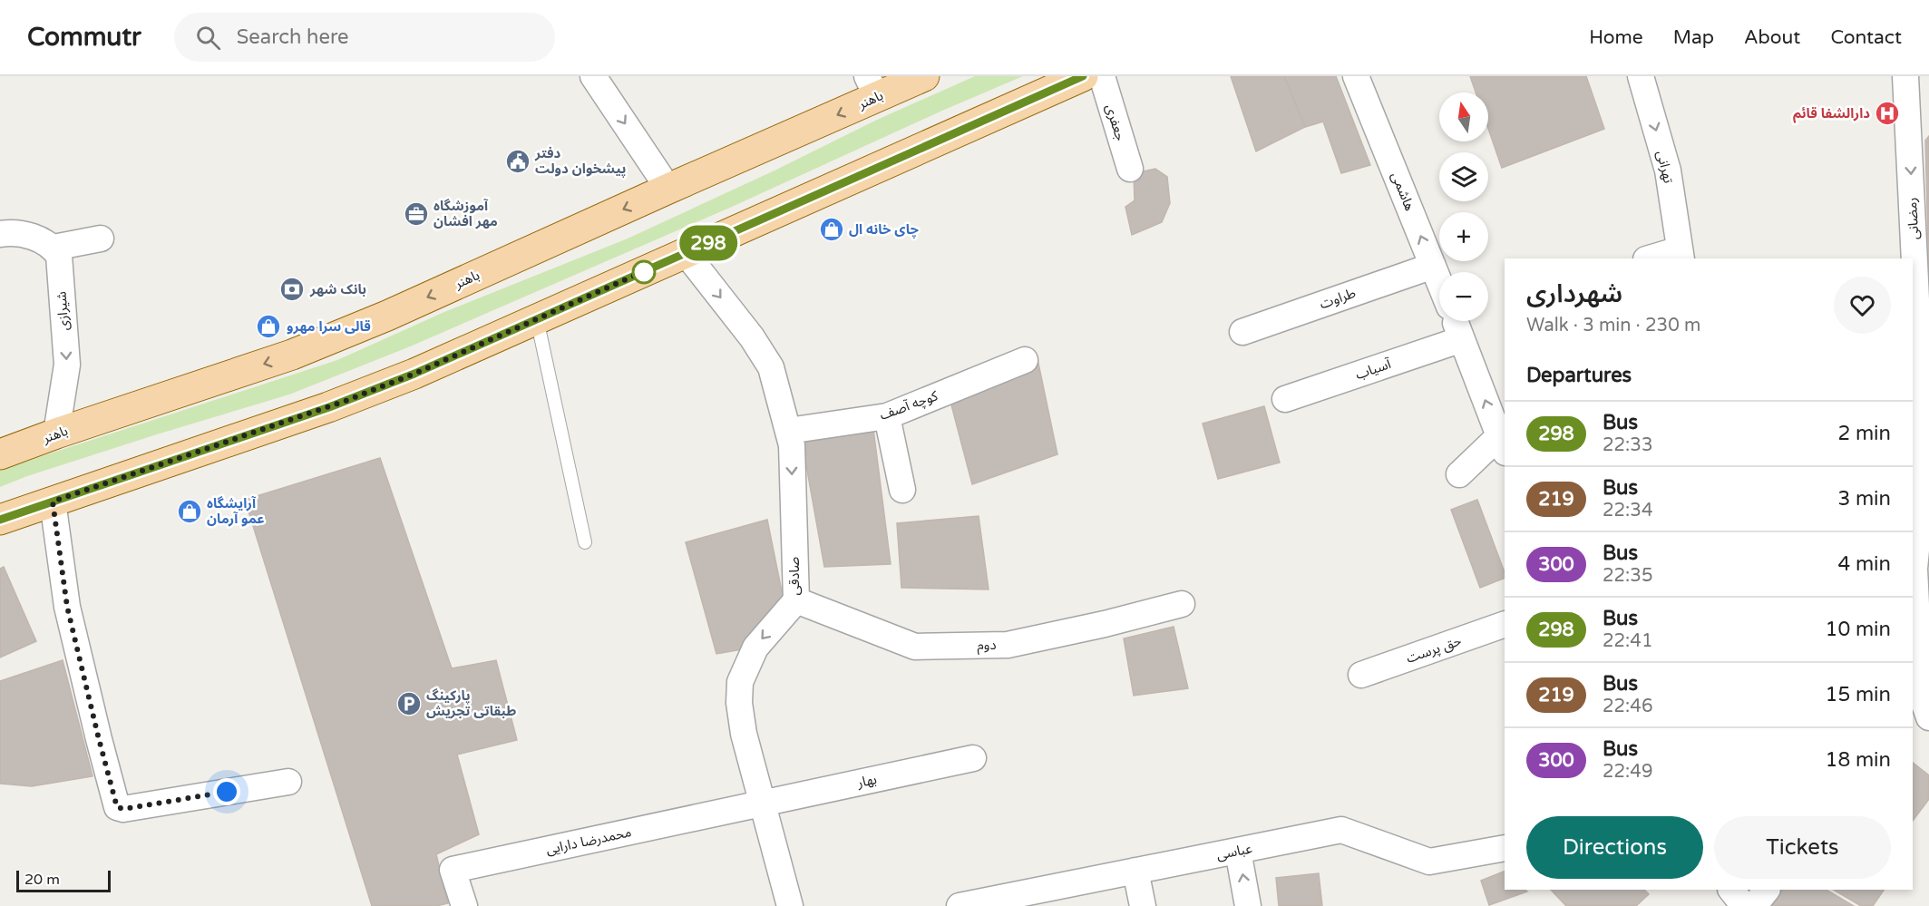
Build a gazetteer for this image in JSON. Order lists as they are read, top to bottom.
{
  "streets": {
    "main road": ["باهنر"],
    "street": [
      "جعفری",
      "تهرانی",
      "هاشمی",
      "رمضانی",
      "طراوت",
      "شیرازی",
      "آسیاب",
      "کوچه آصف",
      "صادقی",
      "دوم",
      "حق پرست",
      "بهار",
      "محمدرضا دارایی",
      "عباسی"
    ]
  },
  "crossings": [
    ["باهنر", "شیرازی"],
    ["هاشمی", "طراوت"],
    ["کوچه آصف", "صادقی"],
    ["صادقی", "دوم"],
    ["صادقی", "بهار"],
    ["صادقی", "محمدرضا دارایی"],
    ["بهار", "محمدرضا دارایی"]
  ],
  "one_way": [
    "تهرانی",
    "هاشمی",
    "رمضانی",
    "شیرازی",
    "صادقی"
  ],
  "places": {
    "hospital": ["دارالشفا قائم"],
    "public building": ["دفتر پیشخوان دولت"],
    "office": ["آموزشگاه مهر افشان"],
    "shop": ["چای خانه ال", "قالی سرا مهرو", "آرایشگاه عمو آرمان"],
    "bank": ["بانک شهر"],
    "parking": ["پارکینگ طبقاتی تجریش"]
  },
  "lines": ["bus line 298"],
  "scale_bar": "20 m",
  "north": "top",
  "page": {
    "header": "Commutr",
    "search": "Search here",
    "nav": [
      "Home",
      "Map",
      "About",
      "Contact"
    ],
    "on_map": "298",
    "map_buttons": ["+", "−"],
    "heading": [
      ["شهرداری", "Walk · 3 min · 230 m"],
      "Departures"
    ],
    "list": [
      {
        "mark": "298",
        "name": "Bus",
        "note": "22:33",
        "value": "2 min"
      },
      {
        "mark": "219",
        "name": "Bus",
        "note": "22:34",
        "value": "3 min"
      },
      {
        "mark": "300",
        "name": "Bus",
        "note": "22:35",
        "value": "4 min"
      },
      {
        "mark": "298",
        "name": "Bus",
        "note": "22:41",
        "value": "10 min"
      },
      {
        "mark": "219",
        "name": "Bus",
        "note": "22:46",
        "value": "15 min"
      },
      {
        "mark": "300",
        "name": "Bus",
        "note": "22:49",
        "value": "18 min"
      }
    ],
    "buttons": ["Directions", "Tickets"],
    "scale": "20 m"
  }
}
